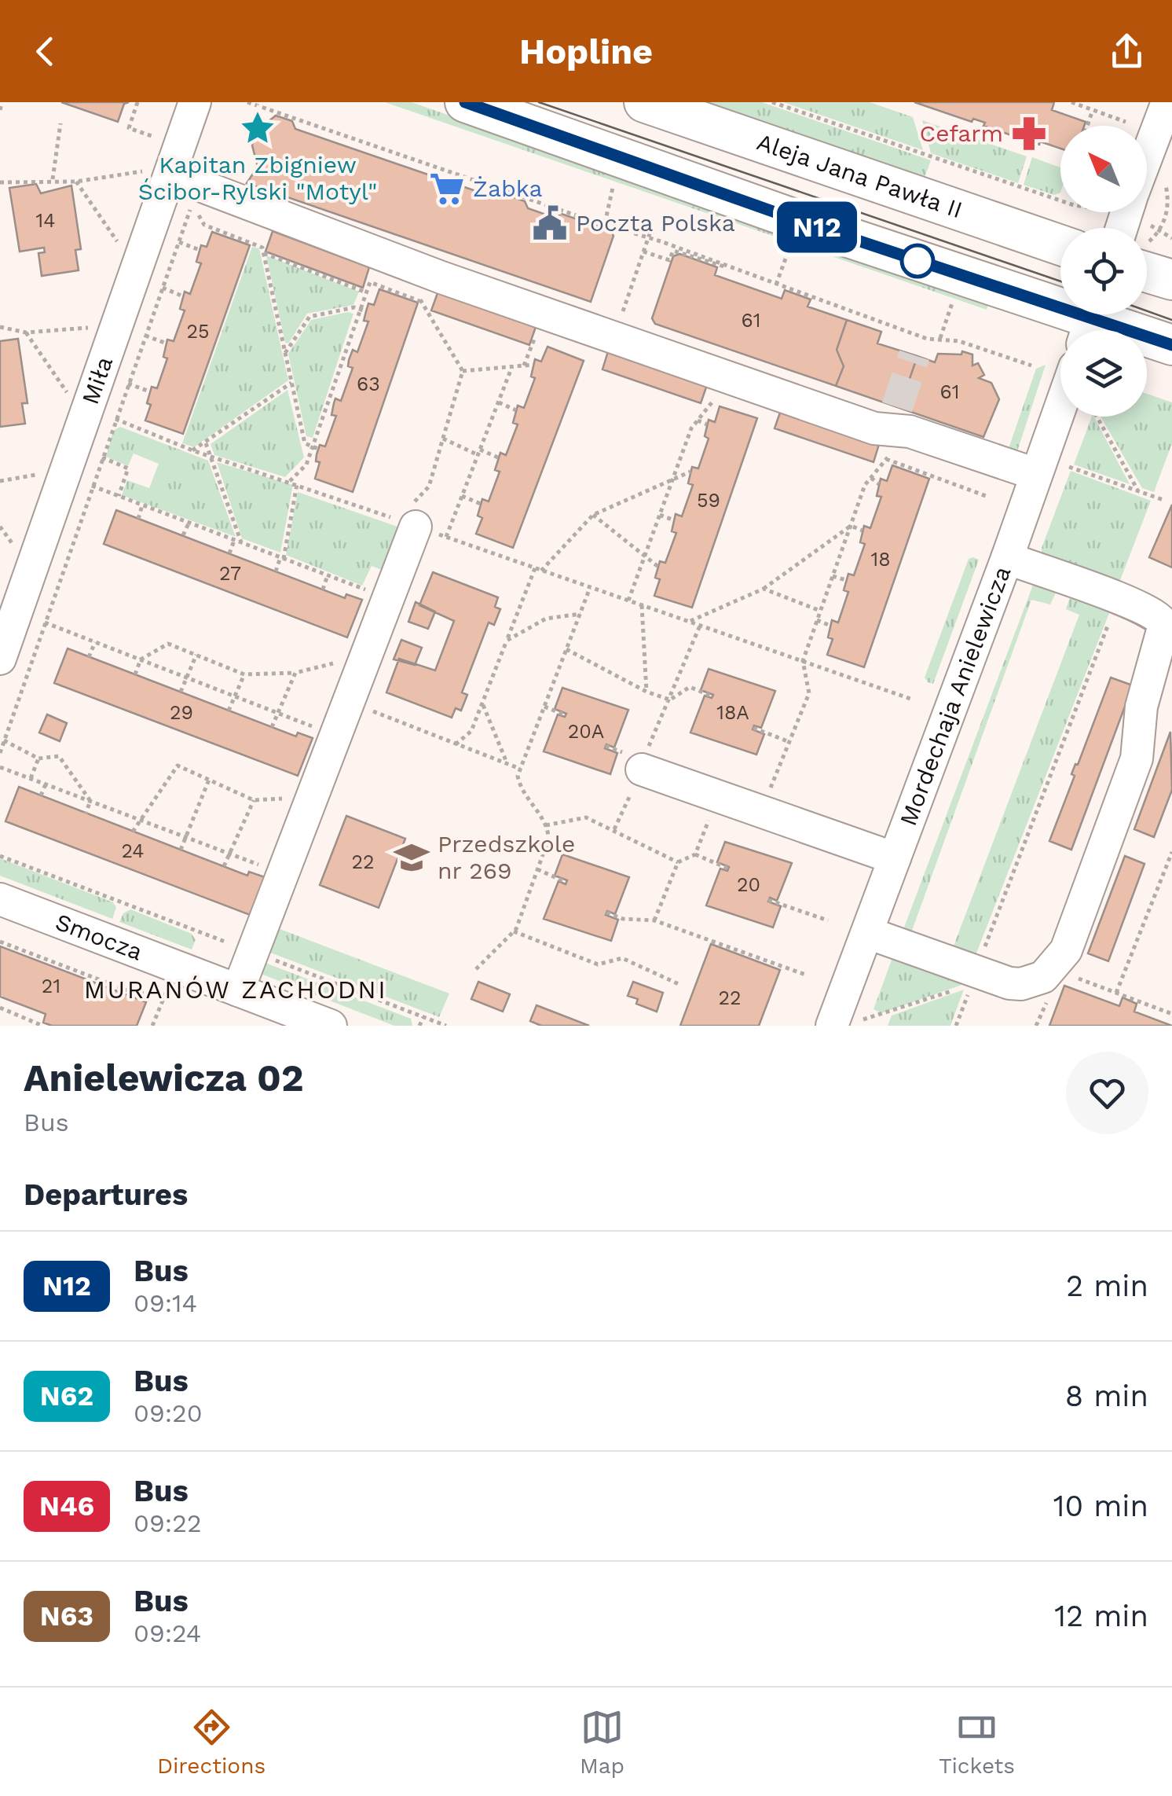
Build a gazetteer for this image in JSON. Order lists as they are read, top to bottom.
{
  "streets": {
    "main road": ["Aleja Jana Pawła II"],
    "street": ["Miła", "Mordechaja Anielewicza", "Smocza"]
  },
  "districts": ["MURANÓW ZACHODNI"],
  "places": {
    "place": ["Kapitan Zbigniew Ścibor-Rylski \"Motyl\""],
    "pharmacy": ["Cefarm"],
    "supermarket": ["Żabka"],
    "public building": ["Poczta Polska"],
    "school or university": ["Przedszkole nr 269"]
  },
  "lines": ["bus line N12"],
  "house_numbers": [
    "14",
    "61",
    "25",
    "63",
    "61",
    "59",
    "18",
    "27",
    "29",
    "18A",
    "20A",
    "24",
    "22",
    "20",
    "21",
    "22"
  ],
  "north": "top left",
  "page": {
    "header": "Hopline",
    "on_map": "N12",
    "heading": [
      ["Anielewicza 02", "Bus"],
      "Departures"
    ],
    "list": [
      {
        "mark": "N12",
        "name": "Bus",
        "note": "09:14",
        "value": "2 min"
      },
      {
        "mark": "N62",
        "name": "Bus",
        "note": "09:20",
        "value": "8 min"
      },
      {
        "mark": "N46",
        "name": "Bus",
        "note": "09:22",
        "value": "10 min"
      },
      {
        "mark": "N63",
        "name": "Bus",
        "note": "09:24",
        "value": "12 min"
      }
    ],
    "tabs": ["Directions", "Map", "Tickets"]
  }
}
